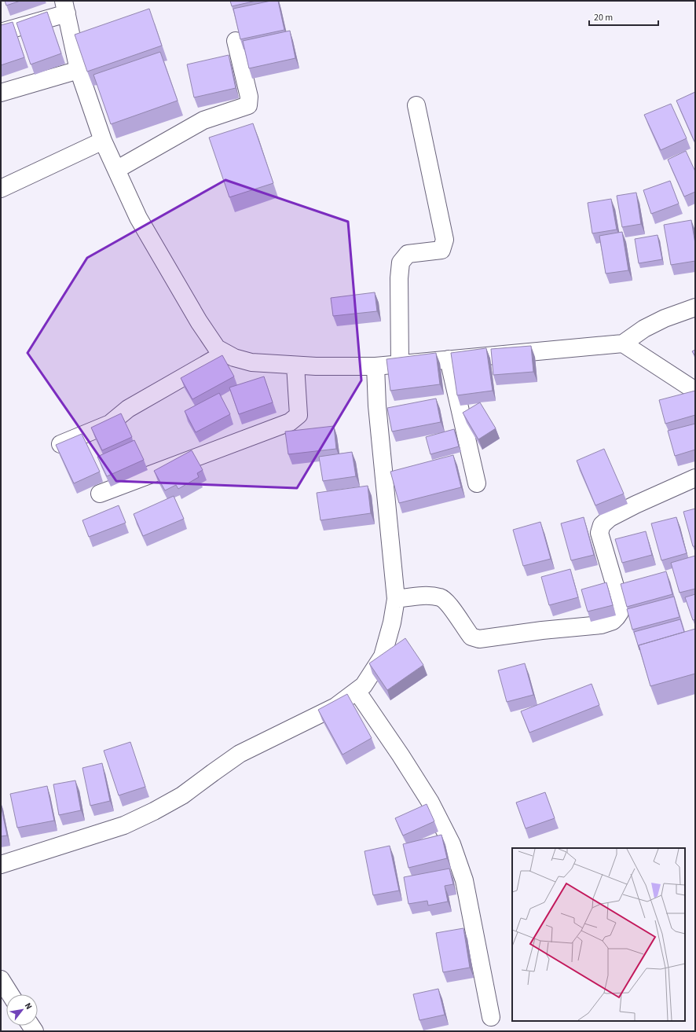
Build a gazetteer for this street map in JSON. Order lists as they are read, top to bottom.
{
  "scale_bar": "20 m",
  "north": "top right"
}
